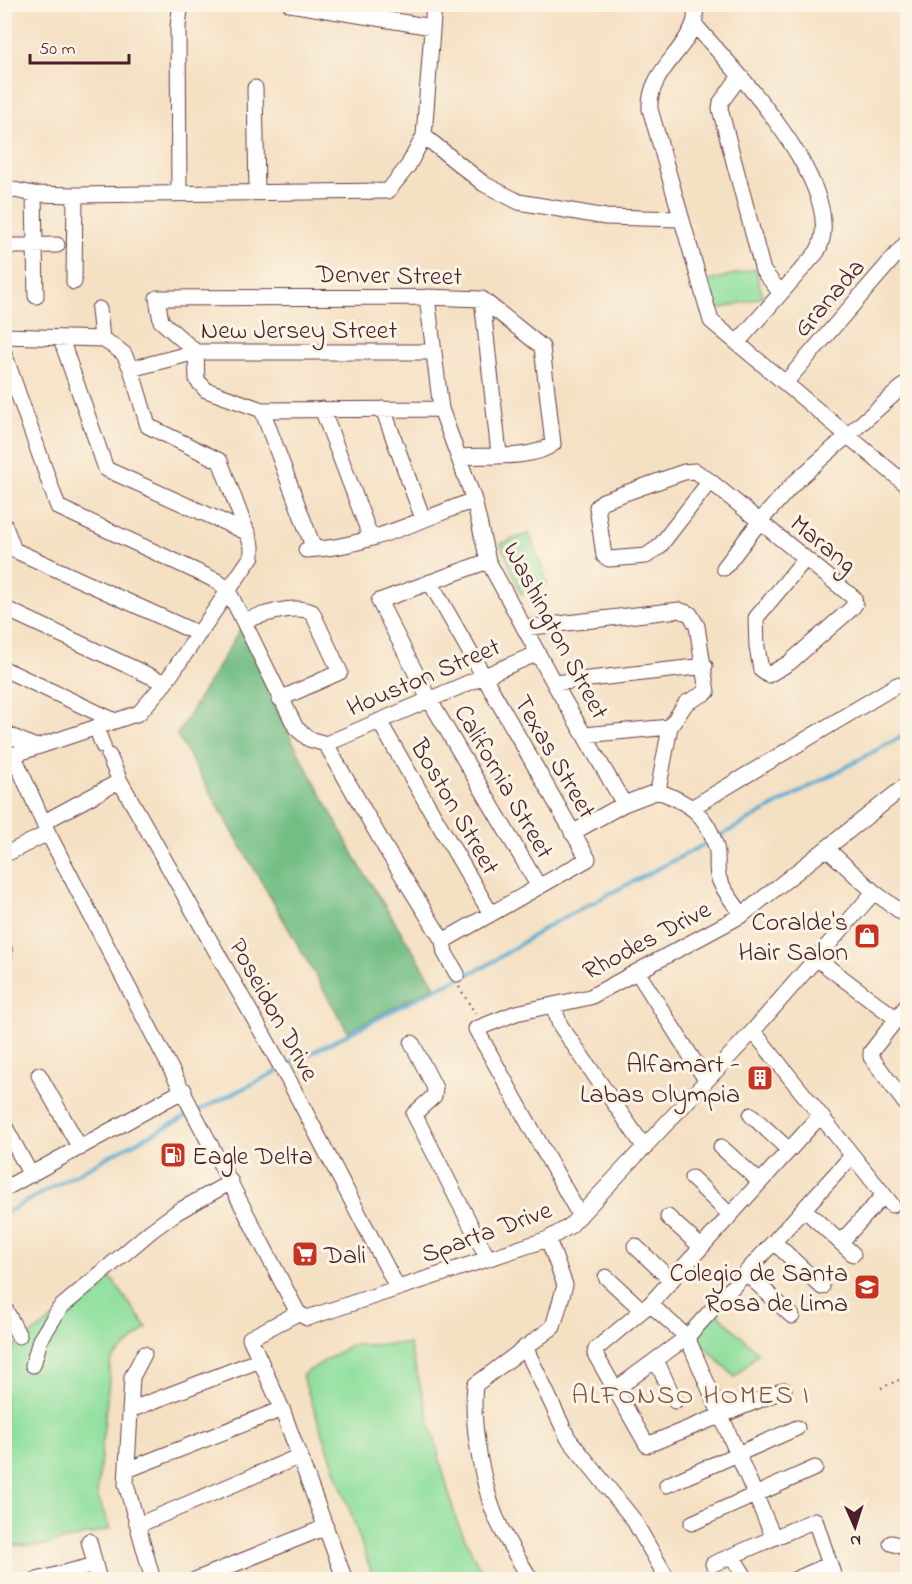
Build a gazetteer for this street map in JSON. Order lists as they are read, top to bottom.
{
  "streets": {
    "street": [
      "Denver Street",
      "Granada",
      "New Jersey Street",
      "Marang",
      "Washington Street",
      "Houston Street",
      "Texas Street",
      "California Street",
      "Boston Street",
      "Rhodes Drive",
      "Poseidon Drive",
      "Sparta Drive"
    ]
  },
  "crossings": [
    ["Denver Street", "New Jersey Street"],
    ["Denver Street", "Washington Street"],
    ["New Jersey Street", "Washington Street"],
    ["Washington Street", "Houston Street"],
    ["Houston Street", "Texas Street"],
    ["Houston Street", "California Street"],
    ["Houston Street", "Boston Street"],
    ["Texas Street", "California Street"],
    ["Poseidon Drive", "Sparta Drive"]
  ],
  "districts": ["ALFONSO HOMES I"],
  "places": {
    "shop": ["Coralde's Hair Salon"],
    "building": ["Alfamart - Labas Olympia"],
    "fuel station": ["Eagle Delta"],
    "supermarket": ["Dali"],
    "school or university": ["Colegio de Santa Rosa de Lima"]
  },
  "scale_bar": "50 m",
  "north": "bottom"
}
